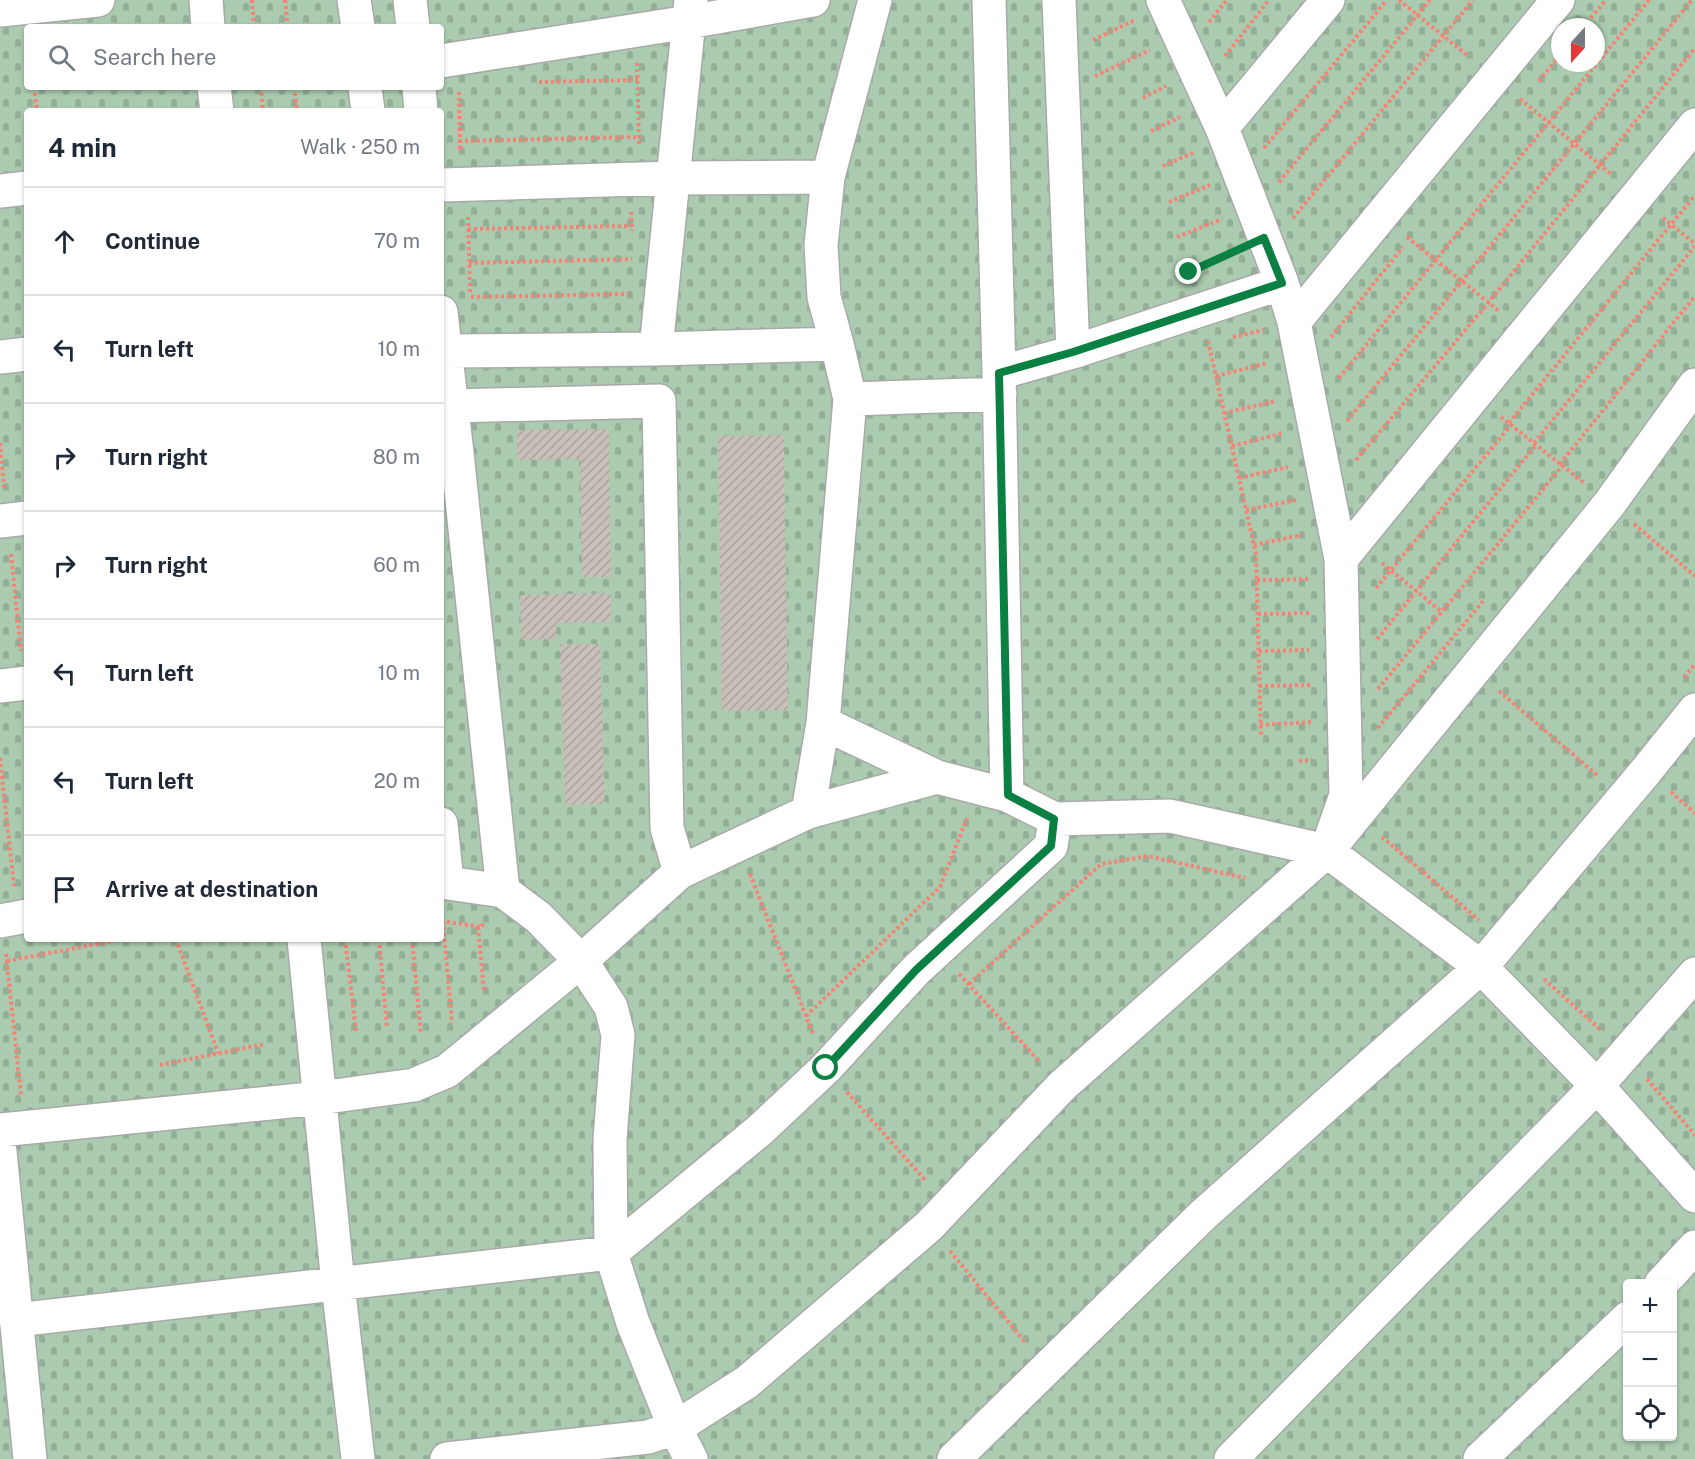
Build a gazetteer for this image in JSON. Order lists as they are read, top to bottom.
{
  "north": "bottom",
  "page": {
    "search": "Search here",
    "heading": ["4 min", "Walk · 250 m"],
    "list": [
      ["Continue", "70 m"],
      ["Turn left", "10 m"],
      ["Turn right", "80 m"],
      ["Turn right", "60 m"],
      ["Turn left", "10 m"],
      ["Turn left", "20 m"],
      "Arrive at destination"
    ],
    "map_buttons": ["+", "−"]
  }
}
